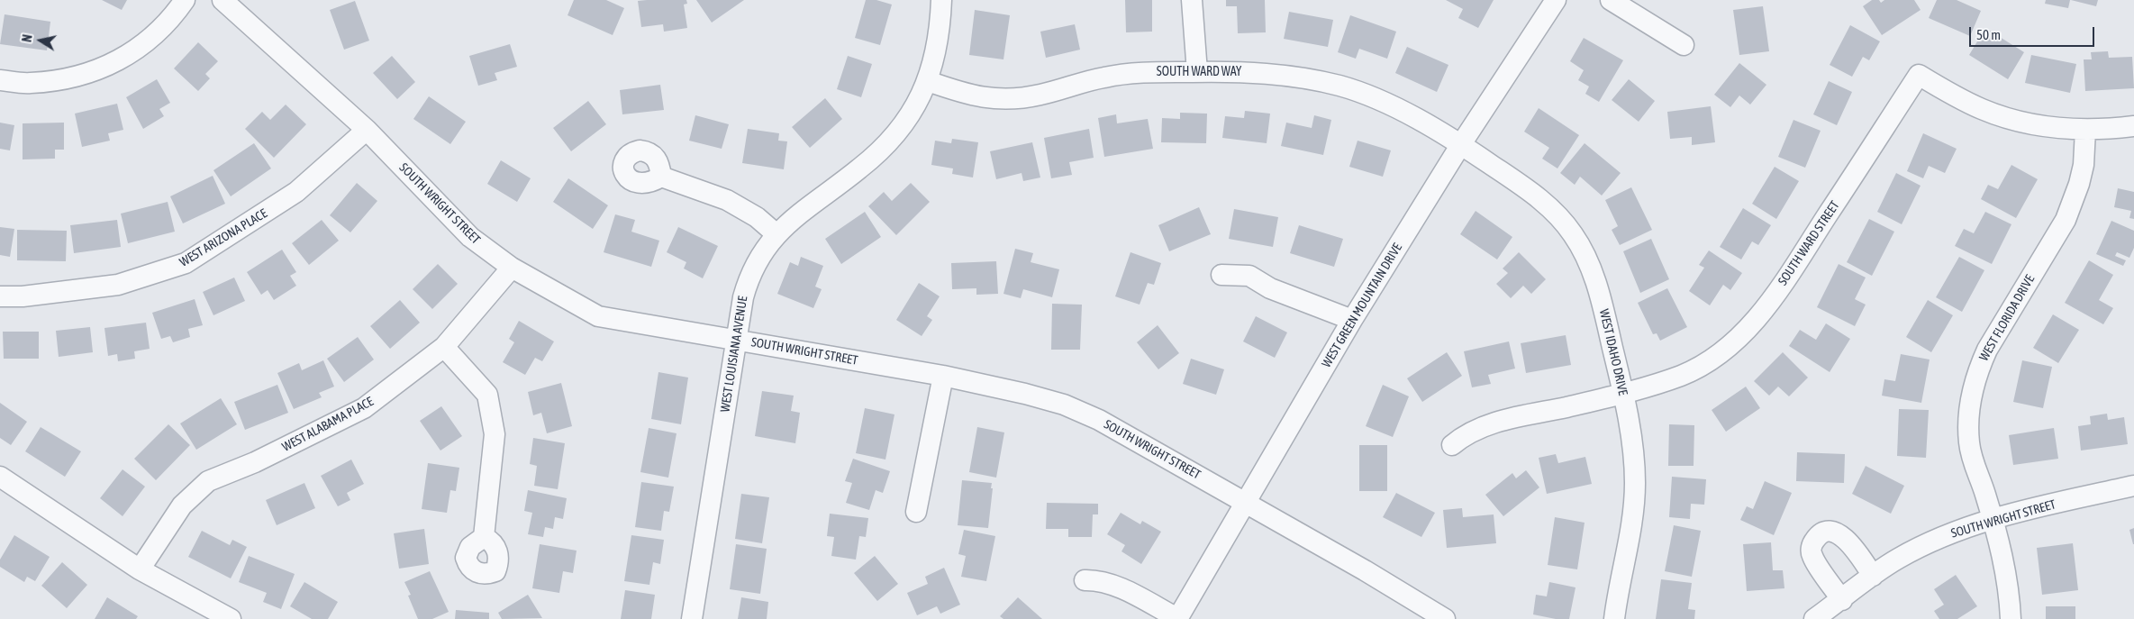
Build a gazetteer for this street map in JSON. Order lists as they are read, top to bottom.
{
  "streets": {
    "street": [
      "SOUTH WARD WAY",
      "SOUTH WRIGHT STREET",
      "WEST ARIZONA PLACE",
      "SOUTH WARD STREET",
      "WEST GREEN MOUNTAIN DRIVE",
      "WEST FLORIDA DRIVE",
      "WEST IDAHO DRIVE",
      "WEST LOUISIANA AVENUE",
      "WEST ALABAMA PLACE"
    ]
  },
  "crossings": [
    ["SOUTH WARD WAY", "WEST GREEN MOUNTAIN DRIVE"],
    ["SOUTH WARD WAY", "WEST IDAHO DRIVE"],
    ["SOUTH WARD WAY", "WEST LOUISIANA AVENUE"],
    ["SOUTH WRIGHT STREET", "WEST ARIZONA PLACE"],
    ["SOUTH WRIGHT STREET", "WEST GREEN MOUNTAIN DRIVE"],
    ["SOUTH WRIGHT STREET", "WEST FLORIDA DRIVE"],
    ["SOUTH WRIGHT STREET", "WEST LOUISIANA AVENUE"],
    ["SOUTH WRIGHT STREET", "WEST ALABAMA PLACE"],
    ["SOUTH WARD STREET", "WEST FLORIDA DRIVE"],
    ["SOUTH WARD STREET", "WEST IDAHO DRIVE"],
    ["WEST GREEN MOUNTAIN DRIVE", "WEST IDAHO DRIVE"]
  ],
  "scale_bar": "50 m",
  "north": "left"
}
